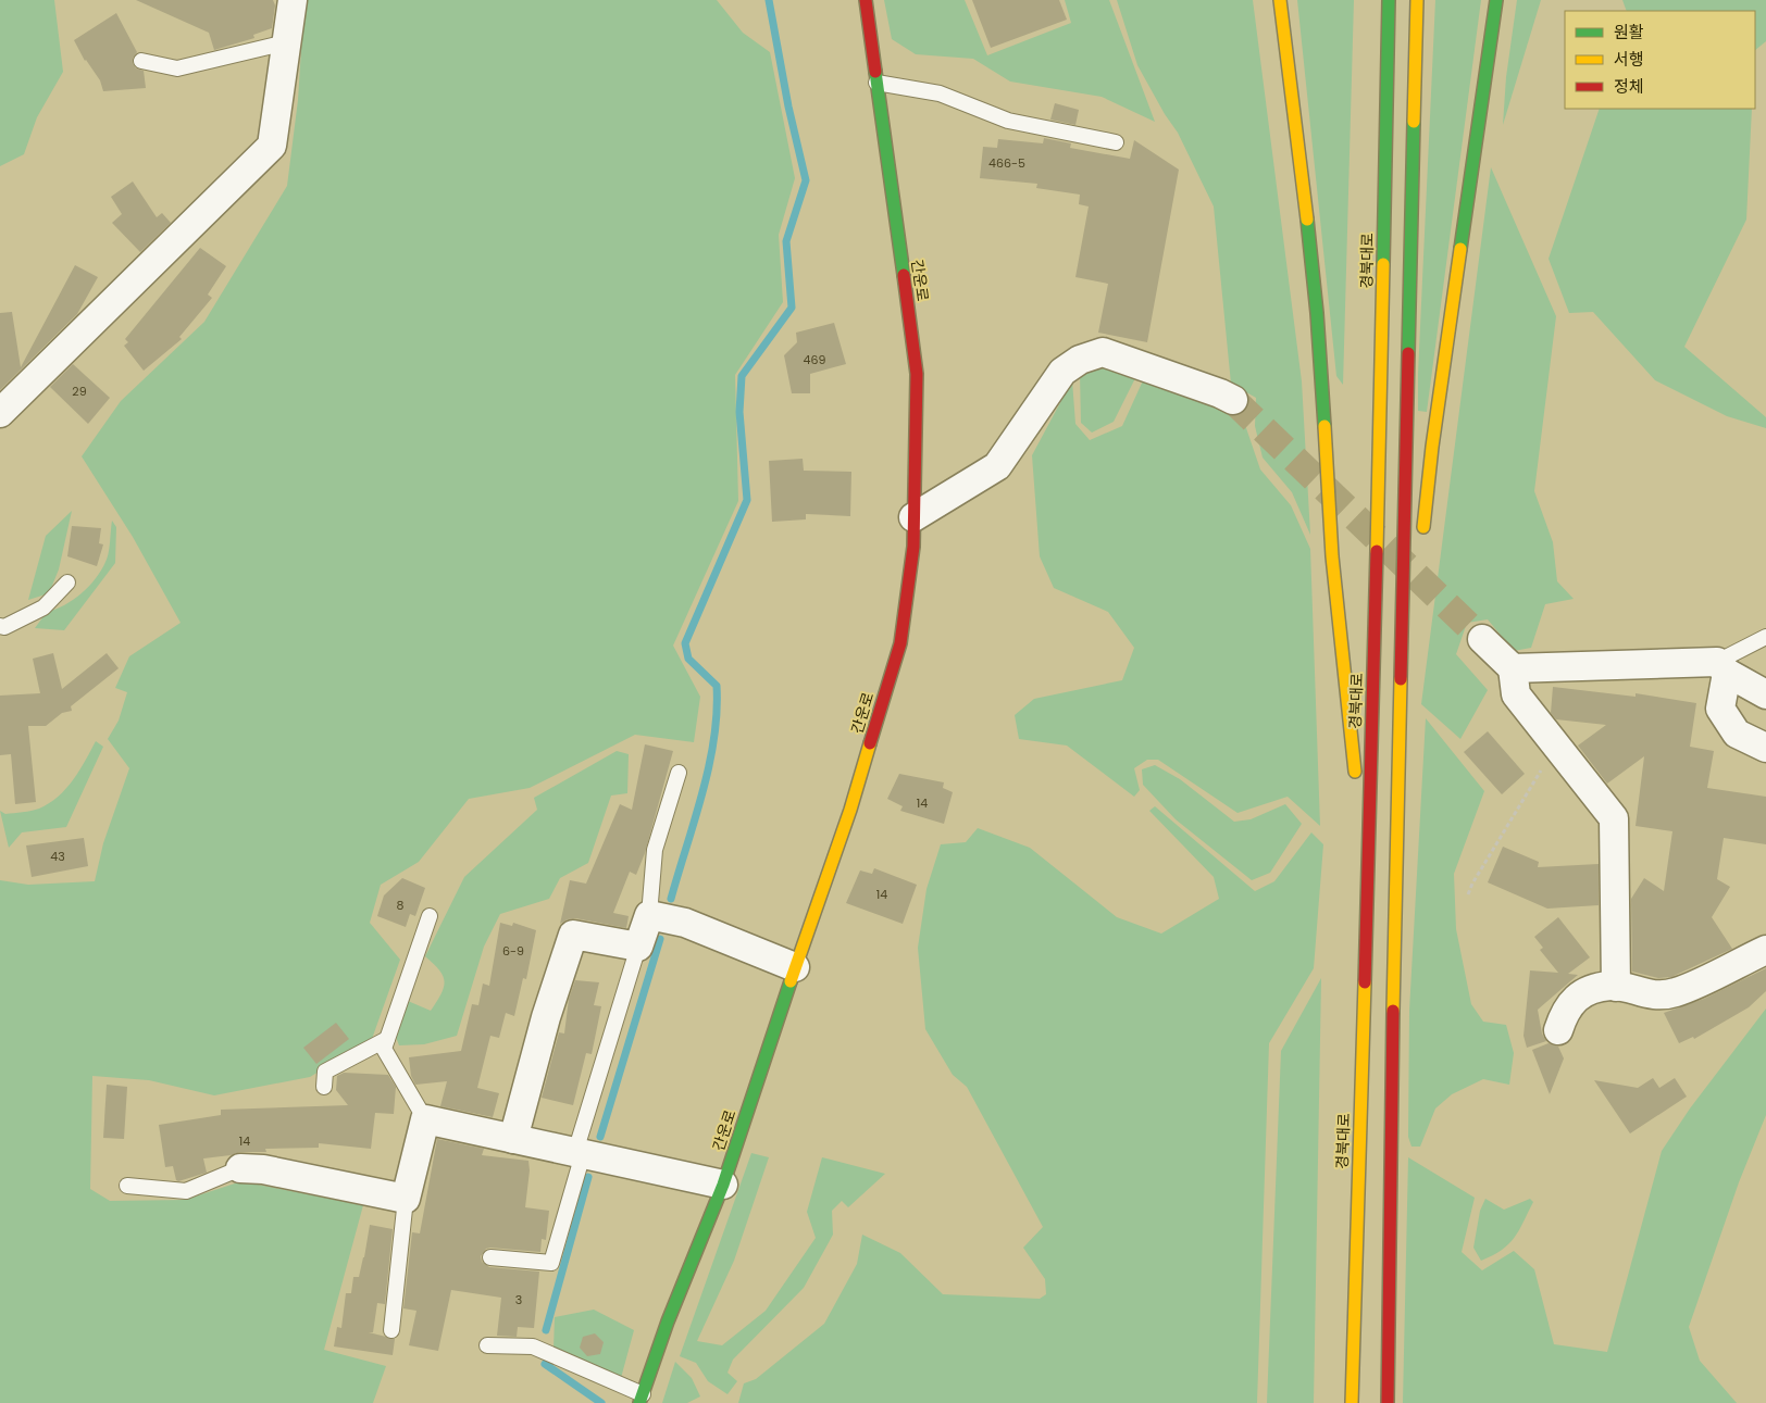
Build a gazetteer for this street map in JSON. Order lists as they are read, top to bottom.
{
  "streets": {
    "main road": ["경북대로", "간운로"]
  },
  "house_numbers": [
    "466-5",
    "469",
    "29",
    "14",
    "43",
    "14",
    "8",
    "6-9",
    "14",
    "3"
  ],
  "legend": ["원활", "서행", "정체"]
}
